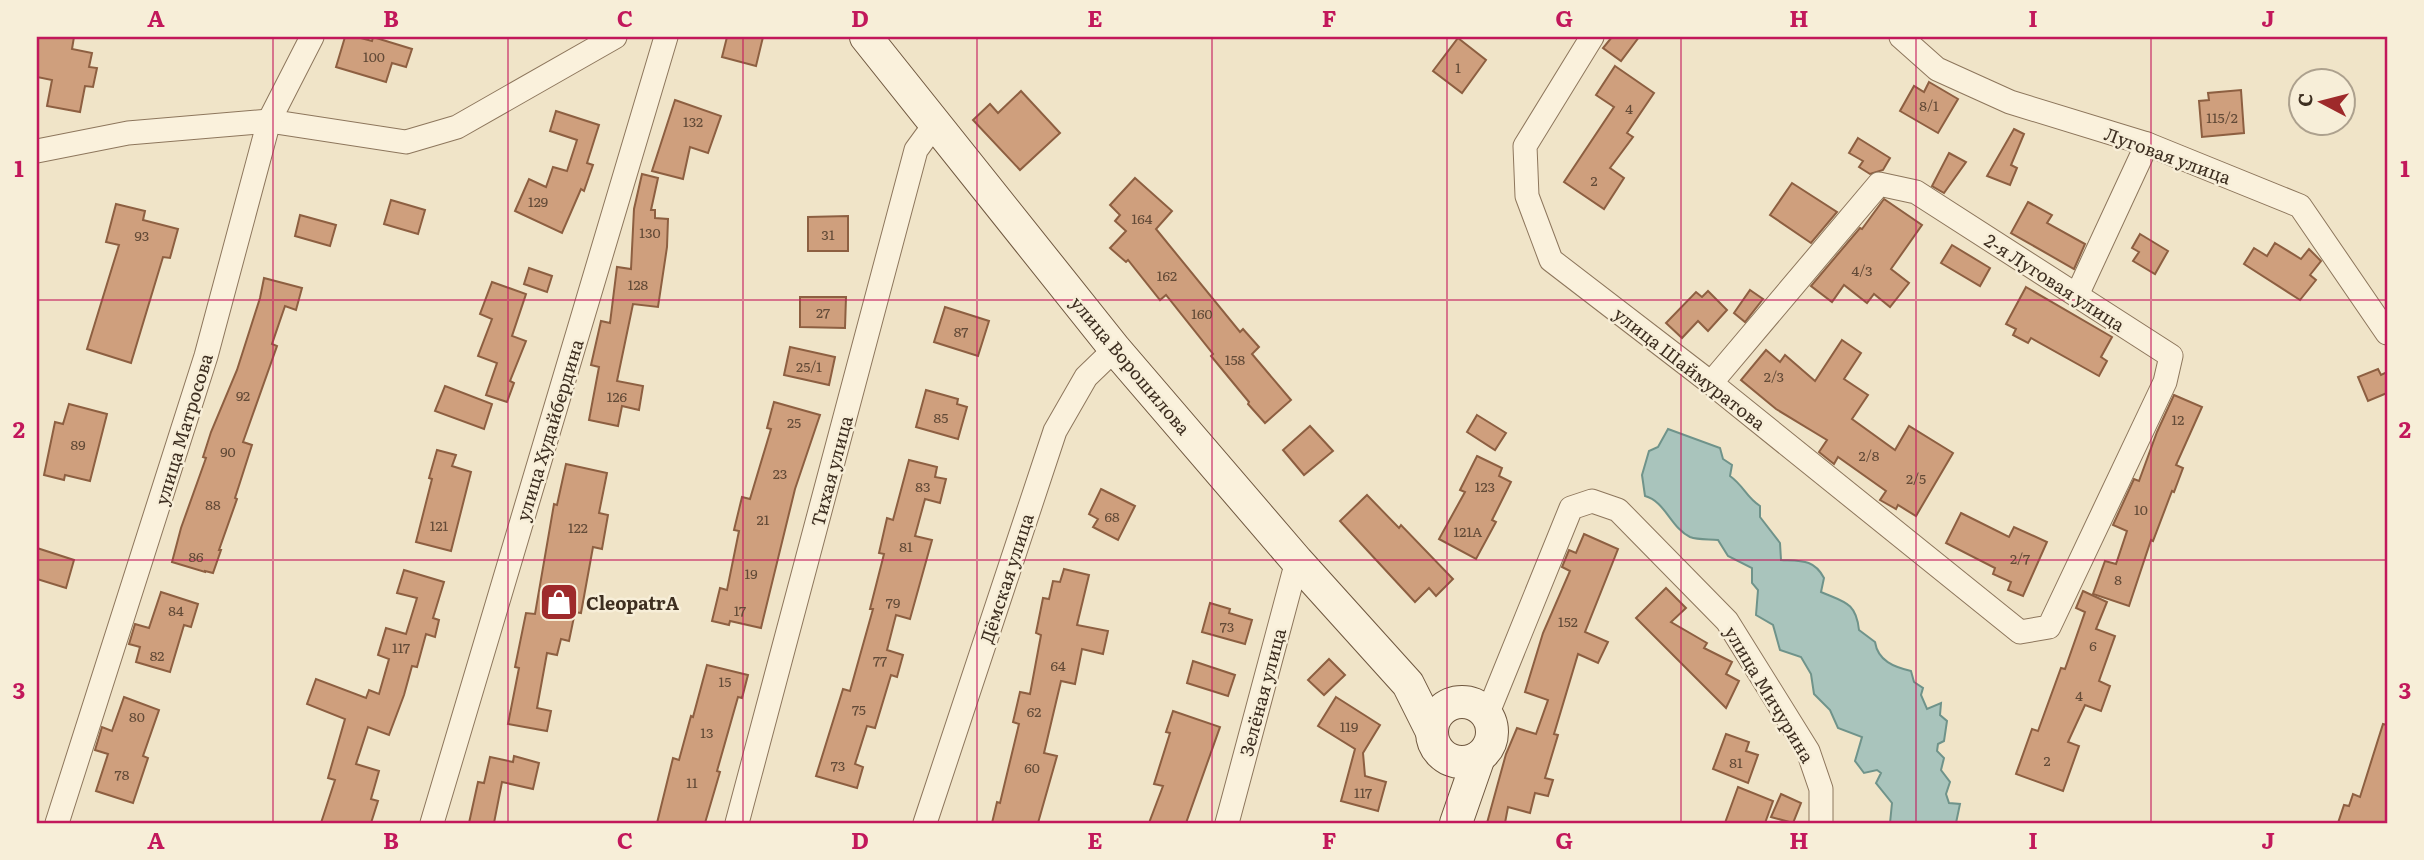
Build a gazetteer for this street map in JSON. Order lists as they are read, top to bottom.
{
  "streets": {
    "street": [
      "Луговая улица",
      "2-я Луговая улица",
      "улица Ворошилова",
      "улица Шаймуратова",
      "улица Матросова",
      "улица Худайбердина",
      "Тихая улица",
      "Дёмская улица",
      "Зелёная улица",
      "улица Мичурина"
    ]
  },
  "crossings": [
    ["2-я Луговая улица", "улица Шаймуратова"],
    ["улица Ворошилова", "Тихая улица"],
    ["улица Ворошилова", "Дёмская улица"],
    ["улица Ворошилова", "Зелёная улица"],
    ["улица Ворошилова", "улица Мичурина"]
  ],
  "places": {
    "shop": ["CleopatrA"]
  },
  "house_numbers": [
    "100",
    "1",
    "8/1",
    "4",
    "115/2",
    "132",
    "2",
    "129",
    "164",
    "130",
    "31",
    "93",
    "4/3",
    "162",
    "128",
    "27",
    "160",
    "87",
    "158",
    "25/1",
    "2/3",
    "92",
    "126",
    "85",
    "12",
    "25",
    "89",
    "90",
    "2/8",
    "23",
    "2/5",
    "83",
    "123",
    "88",
    "10",
    "68",
    "21",
    "121",
    "122",
    "121А",
    "81",
    "86",
    "2/7",
    "19",
    "8",
    "79",
    "84",
    "17",
    "152",
    "73",
    "6",
    "117",
    "82",
    "77",
    "64",
    "15",
    "4",
    "75",
    "62",
    "80",
    "119",
    "13",
    "2",
    "81",
    "73",
    "60",
    "78",
    "11",
    "117"
  ],
  "north": "left",
  "grid": {
    "columns": [
      "A",
      "B",
      "C",
      "D",
      "E",
      "F",
      "G",
      "H",
      "I",
      "J"
    ],
    "rows": ["1", "2", "3"]
  }
}
